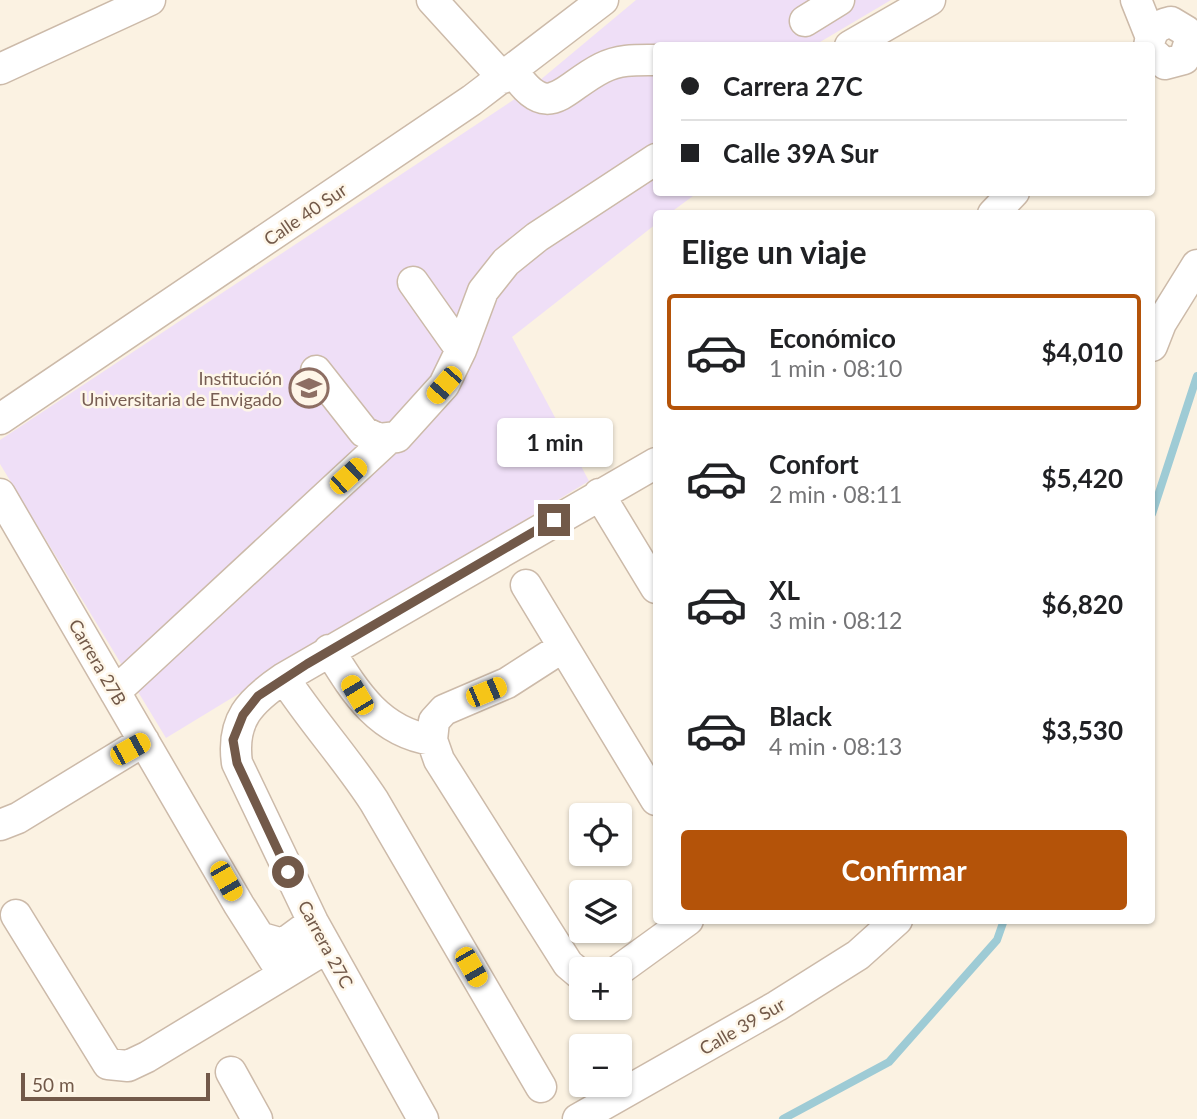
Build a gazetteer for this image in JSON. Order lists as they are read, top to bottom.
{
  "streets": {
    "street": [
      "Calle 40 Sur",
      "Carrera 27B",
      "Carrera 27C",
      "Calle 39 Sur"
    ]
  },
  "places": {
    "school or university": ["Institución Universitaria de Envigado"]
  },
  "scale_bar": "50 m",
  "page": {
    "banner": ["Carrera 27C", "Calle 39A Sur"],
    "heading": "Elige un viaje",
    "list": [
      {
        "name": "Económico",
        "note": "1 min · 08:10",
        "value": "$4,010"
      },
      {
        "name": "Confort",
        "note": "2 min · 08:11",
        "value": "$5,420"
      },
      {
        "name": "XL",
        "note": "3 min · 08:12",
        "value": "$6,820"
      },
      {
        "name": "Black",
        "note": "4 min · 08:13",
        "value": "$3,530"
      }
    ],
    "bubble": "1 min",
    "map_buttons": ["+", "−"],
    "buttons": "Confirmar",
    "scale": "50 m"
  }
}
